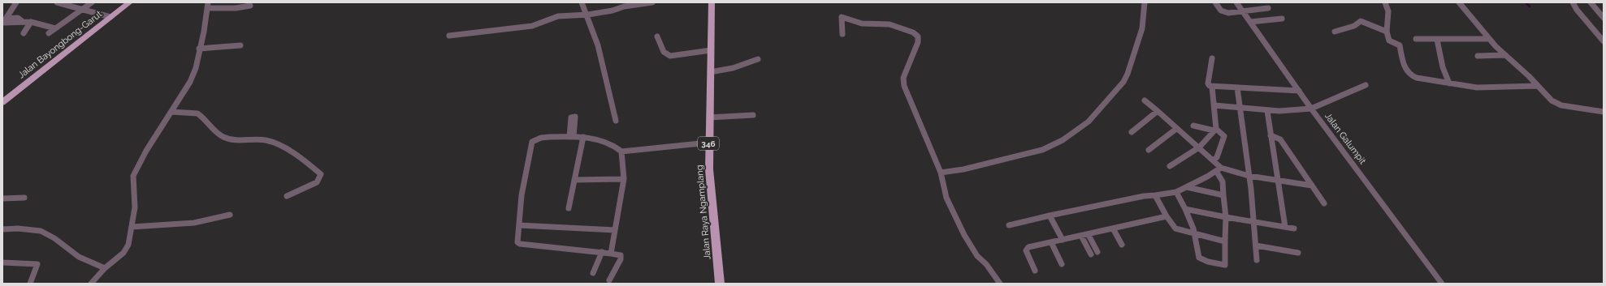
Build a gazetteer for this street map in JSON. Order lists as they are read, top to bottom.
{
  "streets": {
    "main road": ["Jalan Bayongbong-Garut", "346", "Jalan Raya Ngamplang"],
    "street": ["Jalan Galumpit"]
  }
}
